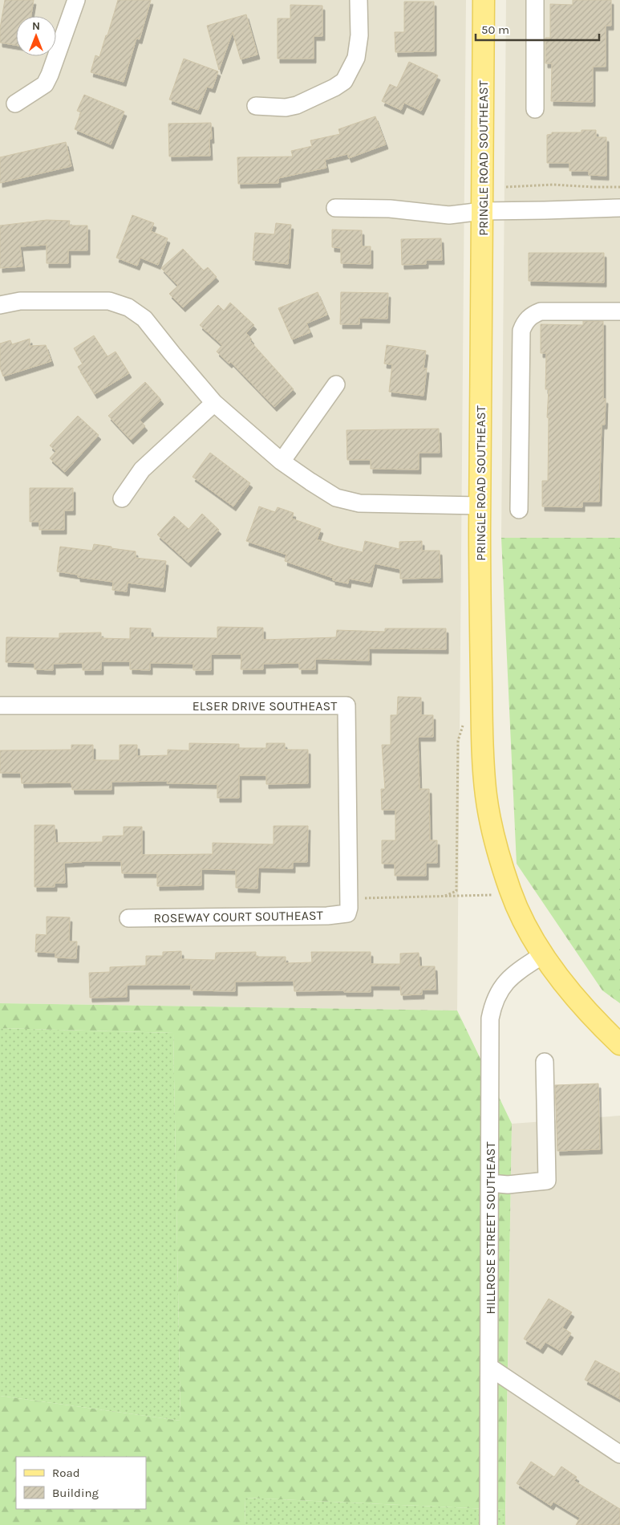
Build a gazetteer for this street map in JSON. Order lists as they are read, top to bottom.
{
  "streets": {
    "main road": ["PRINGLE ROAD SOUTHEAST"],
    "street": ["ELSER DRIVE SOUTHEAST", "ROSEWAY COURT SOUTHEAST", "HILLROSE STREET SOUTHEAST"]
  },
  "crossings": [
    ["PRINGLE ROAD SOUTHEAST", "HILLROSE STREET SOUTHEAST"],
    ["ELSER DRIVE SOUTHEAST", "ROSEWAY COURT SOUTHEAST"]
  ],
  "legend": ["Road", "Building"],
  "scale_bar": "50 m",
  "north": "top"
}
